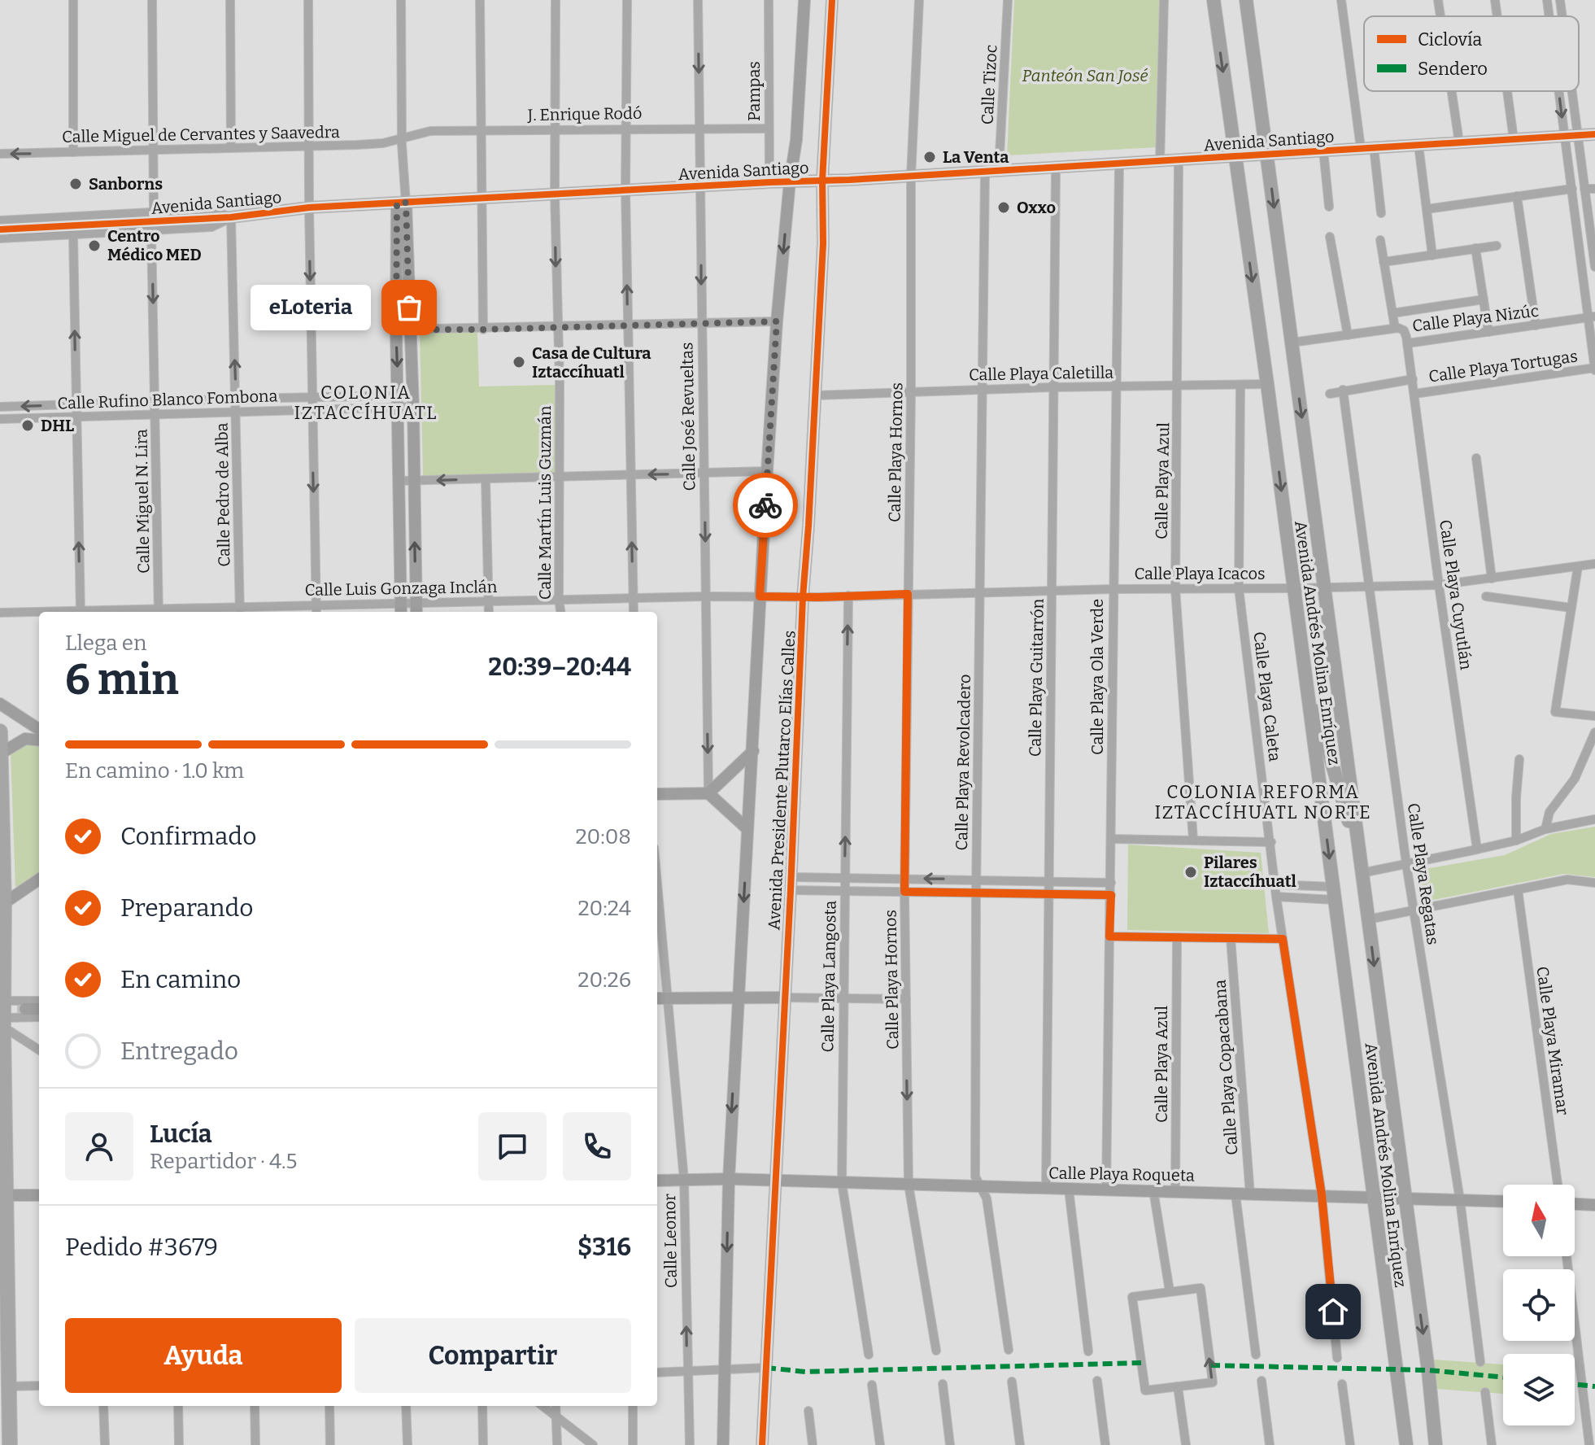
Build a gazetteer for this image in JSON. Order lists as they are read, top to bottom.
{
  "streets": {
    "main road": ["Avenida Andrés Molina Enríquez"],
    "street": [
      "Calle Tizoc",
      "Pampas",
      "J. Enrique Rodó",
      "Calle Miguel de Cervantes y Saavedra",
      "Avenida Santiago",
      "Calle Playa Nizúc",
      "Calle Playa Tortugas",
      "Calle Playa Caletilla",
      "Calle Rufino Blanco Fombona",
      "Calle José Revueltas",
      "Calle Playa Hornos",
      "Calle Playa Azul",
      "Calle Pedro de Alba",
      "Calle Miguel N. Lira",
      "Calle Martín Luis Guzmán",
      "Calle Playa Icacos",
      "Calle Luis Gonzaga Inclán",
      "Calle Playa Cuyutlán",
      "Calle Playa Ola Verde",
      "Calle Playa Guitarrón",
      "Calle Playa Caleta",
      "Calle Playa Revolcadero",
      "Avenida Presidente Plutarco Elías Calles",
      "Calle Playa Regatas",
      "Calle Playa Langosta",
      "Calle Playa Miramar",
      "Calle Playa Copacabana",
      "Calle Playa Roqueta",
      "Calle Leonor"
    ]
  },
  "crossings": [
    ["Calle Tizoc", "Avenida Santiago"],
    ["Pampas", "J. Enrique Rodó"],
    ["Pampas", "Avenida Santiago"],
    ["J. Enrique Rodó", "Calle Miguel de Cervantes y Saavedra"],
    ["J. Enrique Rodó", "Calle José Revueltas"],
    ["J. Enrique Rodó", "Calle Martín Luis Guzmán"],
    ["Avenida Santiago", "Calle José Revueltas"],
    ["Avenida Santiago", "Calle Playa Hornos"],
    ["Avenida Santiago", "Calle Playa Azul"],
    ["Avenida Santiago", "Calle Pedro de Alba"],
    ["Avenida Santiago", "Calle Miguel N. Lira"],
    ["Avenida Santiago", "Calle Martín Luis Guzmán"],
    ["Avenida Santiago", "Avenida Andrés Molina Enríquez"],
    ["Avenida Santiago", "Calle Playa Ola Verde"],
    ["Avenida Santiago", "Calle Playa Guitarrón"],
    ["Avenida Santiago", "Calle Playa Revolcadero"],
    ["Avenida Santiago", "Avenida Presidente Plutarco Elías Calles"],
    ["Calle Playa Nizúc", "Calle Playa Cuyutlán"],
    ["Calle Playa Nizúc", "Avenida Andrés Molina Enríquez"],
    ["Calle Playa Tortugas", "Calle Playa Cuyutlán"],
    ["Calle Playa Caletilla", "Calle Playa Hornos"],
    ["Calle Playa Caletilla", "Calle Playa Azul"],
    ["Calle Playa Caletilla", "Avenida Andrés Molina Enríquez"],
    ["Calle Playa Caletilla", "Calle Playa Ola Verde"],
    ["Calle Playa Caletilla", "Calle Playa Guitarrón"],
    ["Calle Playa Caletilla", "Calle Playa Caleta"],
    ["Calle Playa Caletilla", "Calle Playa Revolcadero"],
    ["Calle Playa Caletilla", "Avenida Presidente Plutarco Elías Calles"],
    ["Calle Rufino Blanco Fombona", "Calle Pedro de Alba"],
    ["Calle Rufino Blanco Fombona", "Calle Miguel N. Lira"],
    ["Calle José Revueltas", "Calle Luis Gonzaga Inclán"],
    ["Calle Playa Hornos", "Calle Playa Icacos"],
    ["Calle Playa Hornos", "Calle Playa Roqueta"],
    ["Calle Playa Azul", "Calle Playa Icacos"],
    ["Calle Playa Azul", "Calle Playa Roqueta"],
    ["Calle Pedro de Alba", "Calle Luis Gonzaga Inclán"],
    ["Calle Miguel N. Lira", "Calle Luis Gonzaga Inclán"],
    ["Calle Martín Luis Guzmán", "Calle Luis Gonzaga Inclán"],
    ["Calle Playa Icacos", "Calle Luis Gonzaga Inclán"],
    ["Calle Playa Icacos", "Calle Playa Cuyutlán"],
    ["Calle Playa Icacos", "Avenida Andrés Molina Enríquez"],
    ["Calle Playa Icacos", "Calle Playa Ola Verde"],
    ["Calle Playa Icacos", "Calle Playa Guitarrón"],
    ["Calle Playa Icacos", "Calle Playa Caleta"],
    ["Calle Playa Icacos", "Calle Playa Revolcadero"],
    ["Calle Playa Icacos", "Avenida Presidente Plutarco Elías Calles"],
    ["Calle Playa Icacos", "Calle Playa Regatas"],
    ["Calle Playa Icacos", "Calle Playa Langosta"],
    ["Calle Luis Gonzaga Inclán", "Avenida Presidente Plutarco Elías Calles"],
    ["Avenida Andrés Molina Enríquez", "Calle Playa Roqueta"],
    ["Calle Playa Ola Verde", "Calle Playa Roqueta"],
    ["Calle Playa Guitarrón", "Calle Playa Roqueta"],
    ["Calle Playa Caleta", "Calle Playa Roqueta"],
    ["Calle Playa Revolcadero", "Calle Playa Roqueta"],
    ["Avenida Presidente Plutarco Elías Calles", "Calle Playa Roqueta"],
    ["Calle Playa Regatas", "Calle Playa Roqueta"],
    ["Calle Playa Langosta", "Calle Playa Roqueta"],
    ["Calle Playa Copacabana", "Calle Playa Roqueta"],
    ["Calle Playa Roqueta", "Calle Leonor"]
  ],
  "one_way": ["Calle Pedro de Alba", "Calle Miguel N. Lira", "Calle Playa Langosta"],
  "districts": ["COLONIA IZTACCÍHUATL", "COLONIA REFORMA IZTACCÍHUATL NORTE"],
  "parks": ["Panteón San José"],
  "places": [
    "La Venta",
    "Sanborns",
    "Oxxo",
    "Centro Médico MED",
    "eLoteria",
    "Casa de Cultura Iztaccíhuatl",
    "DHL",
    "Pilares Iztaccíhuatl"
  ],
  "legend": ["Ciclovía", "Sendero"],
  "north": "top",
  "page": {
    "bubble": "eLoteria",
    "heading": ["6 min", "Llega en", "20:39–20:44"],
    "panel": [
      "Lucía",
      "Repartidor · 4.5",
      "Pedido #3679",
      "$316"
    ],
    "bar": "En camino · 1.0 km",
    "list": [
      ["Confirmado", "20:08"],
      ["Preparando", "20:24"],
      ["En camino", "20:26"],
      "Entregado"
    ],
    "buttons": ["Ayuda", "Compartir"]
  }
}
